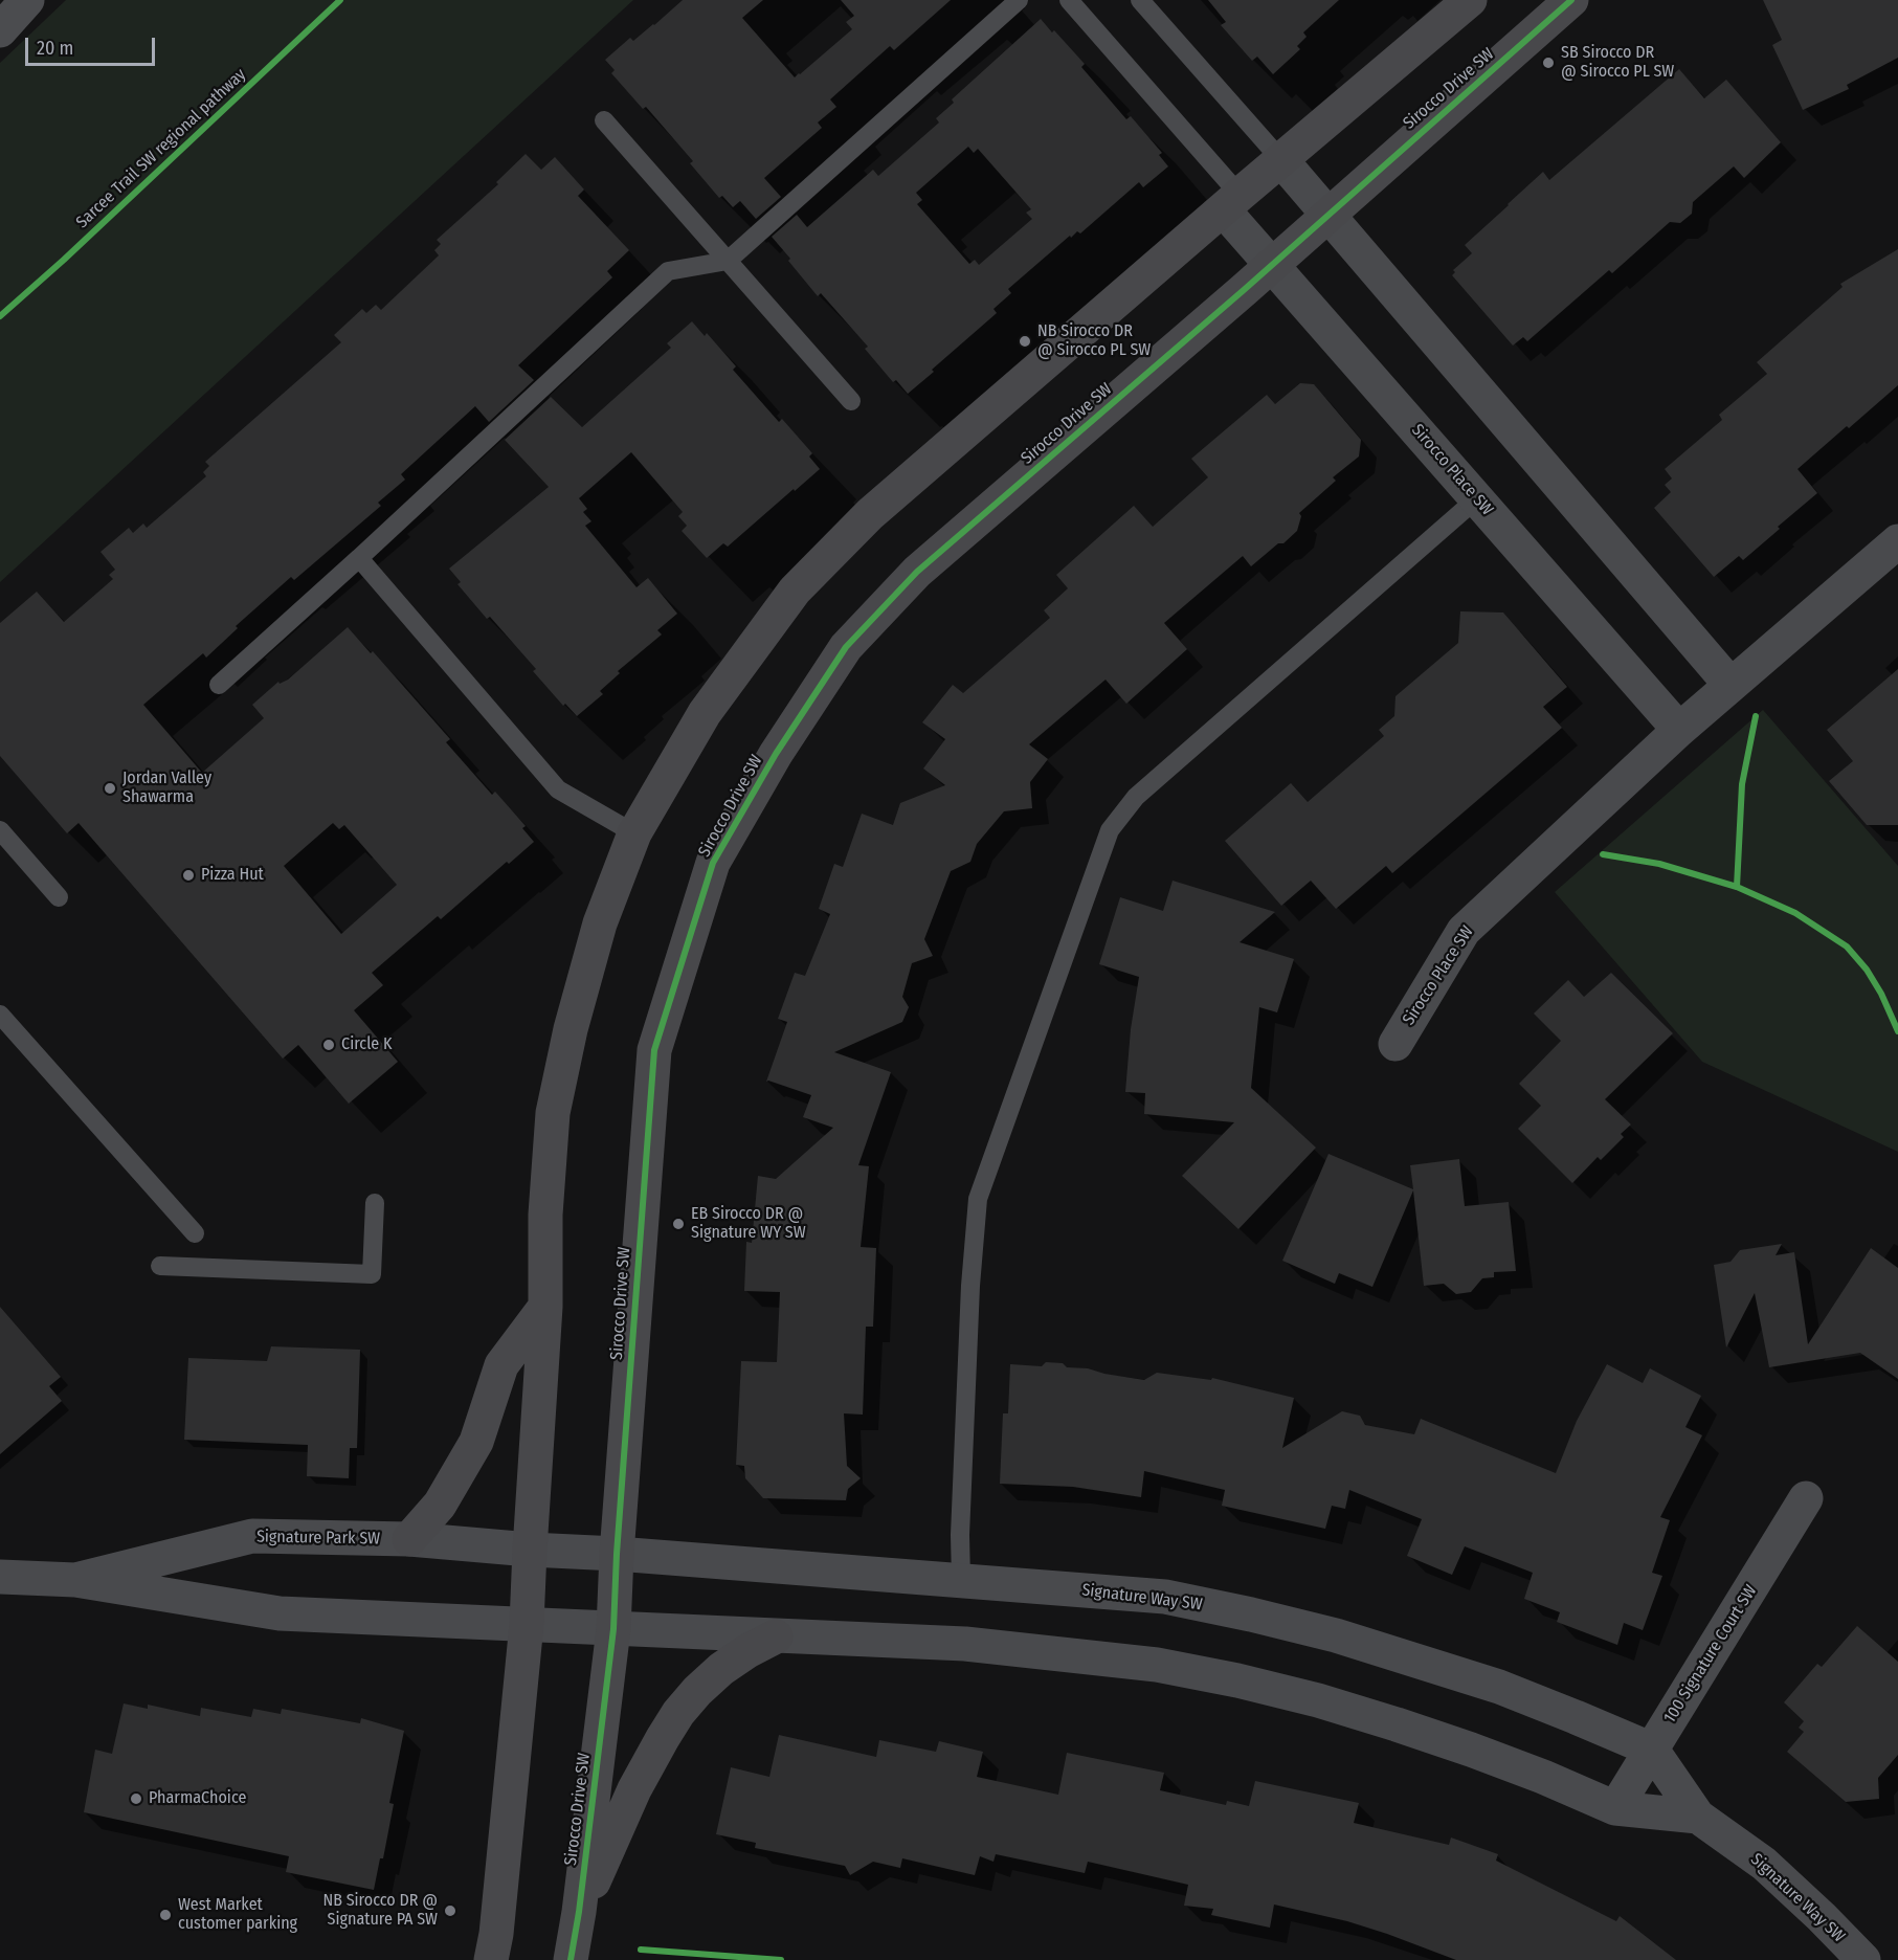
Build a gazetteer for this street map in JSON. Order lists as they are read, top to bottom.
{
  "streets": {
    "street": [
      "Sirocco Drive SW",
      "Sirocco Place SW",
      "Signature Park SW",
      "Signature Way SW",
      "100 Signature Court SW"
    ],
    "cycle path": ["Sarcee Trail SW regional pathway"]
  },
  "crossings": [
    ["Sirocco Drive SW", "Sirocco Place SW"],
    ["Sirocco Drive SW", "Signature Way SW"],
    ["Signature Park SW", "Signature Way SW"],
    ["Signature Way SW", "100 Signature Court SW"]
  ],
  "places": [
    "SB Sirocco DR @ Sirocco PL SW",
    "NB Sirocco DR @ Sirocco PL SW",
    "Jordan Valley Shawarma",
    "Pizza Hut",
    "Circle K",
    "EB Sirocco DR @ Signature WY SW",
    "PharmaChoice",
    "NB Sirocco DR @ Signature PA SW",
    "West Market customer parking"
  ],
  "scale_bar": "20 m"
}
